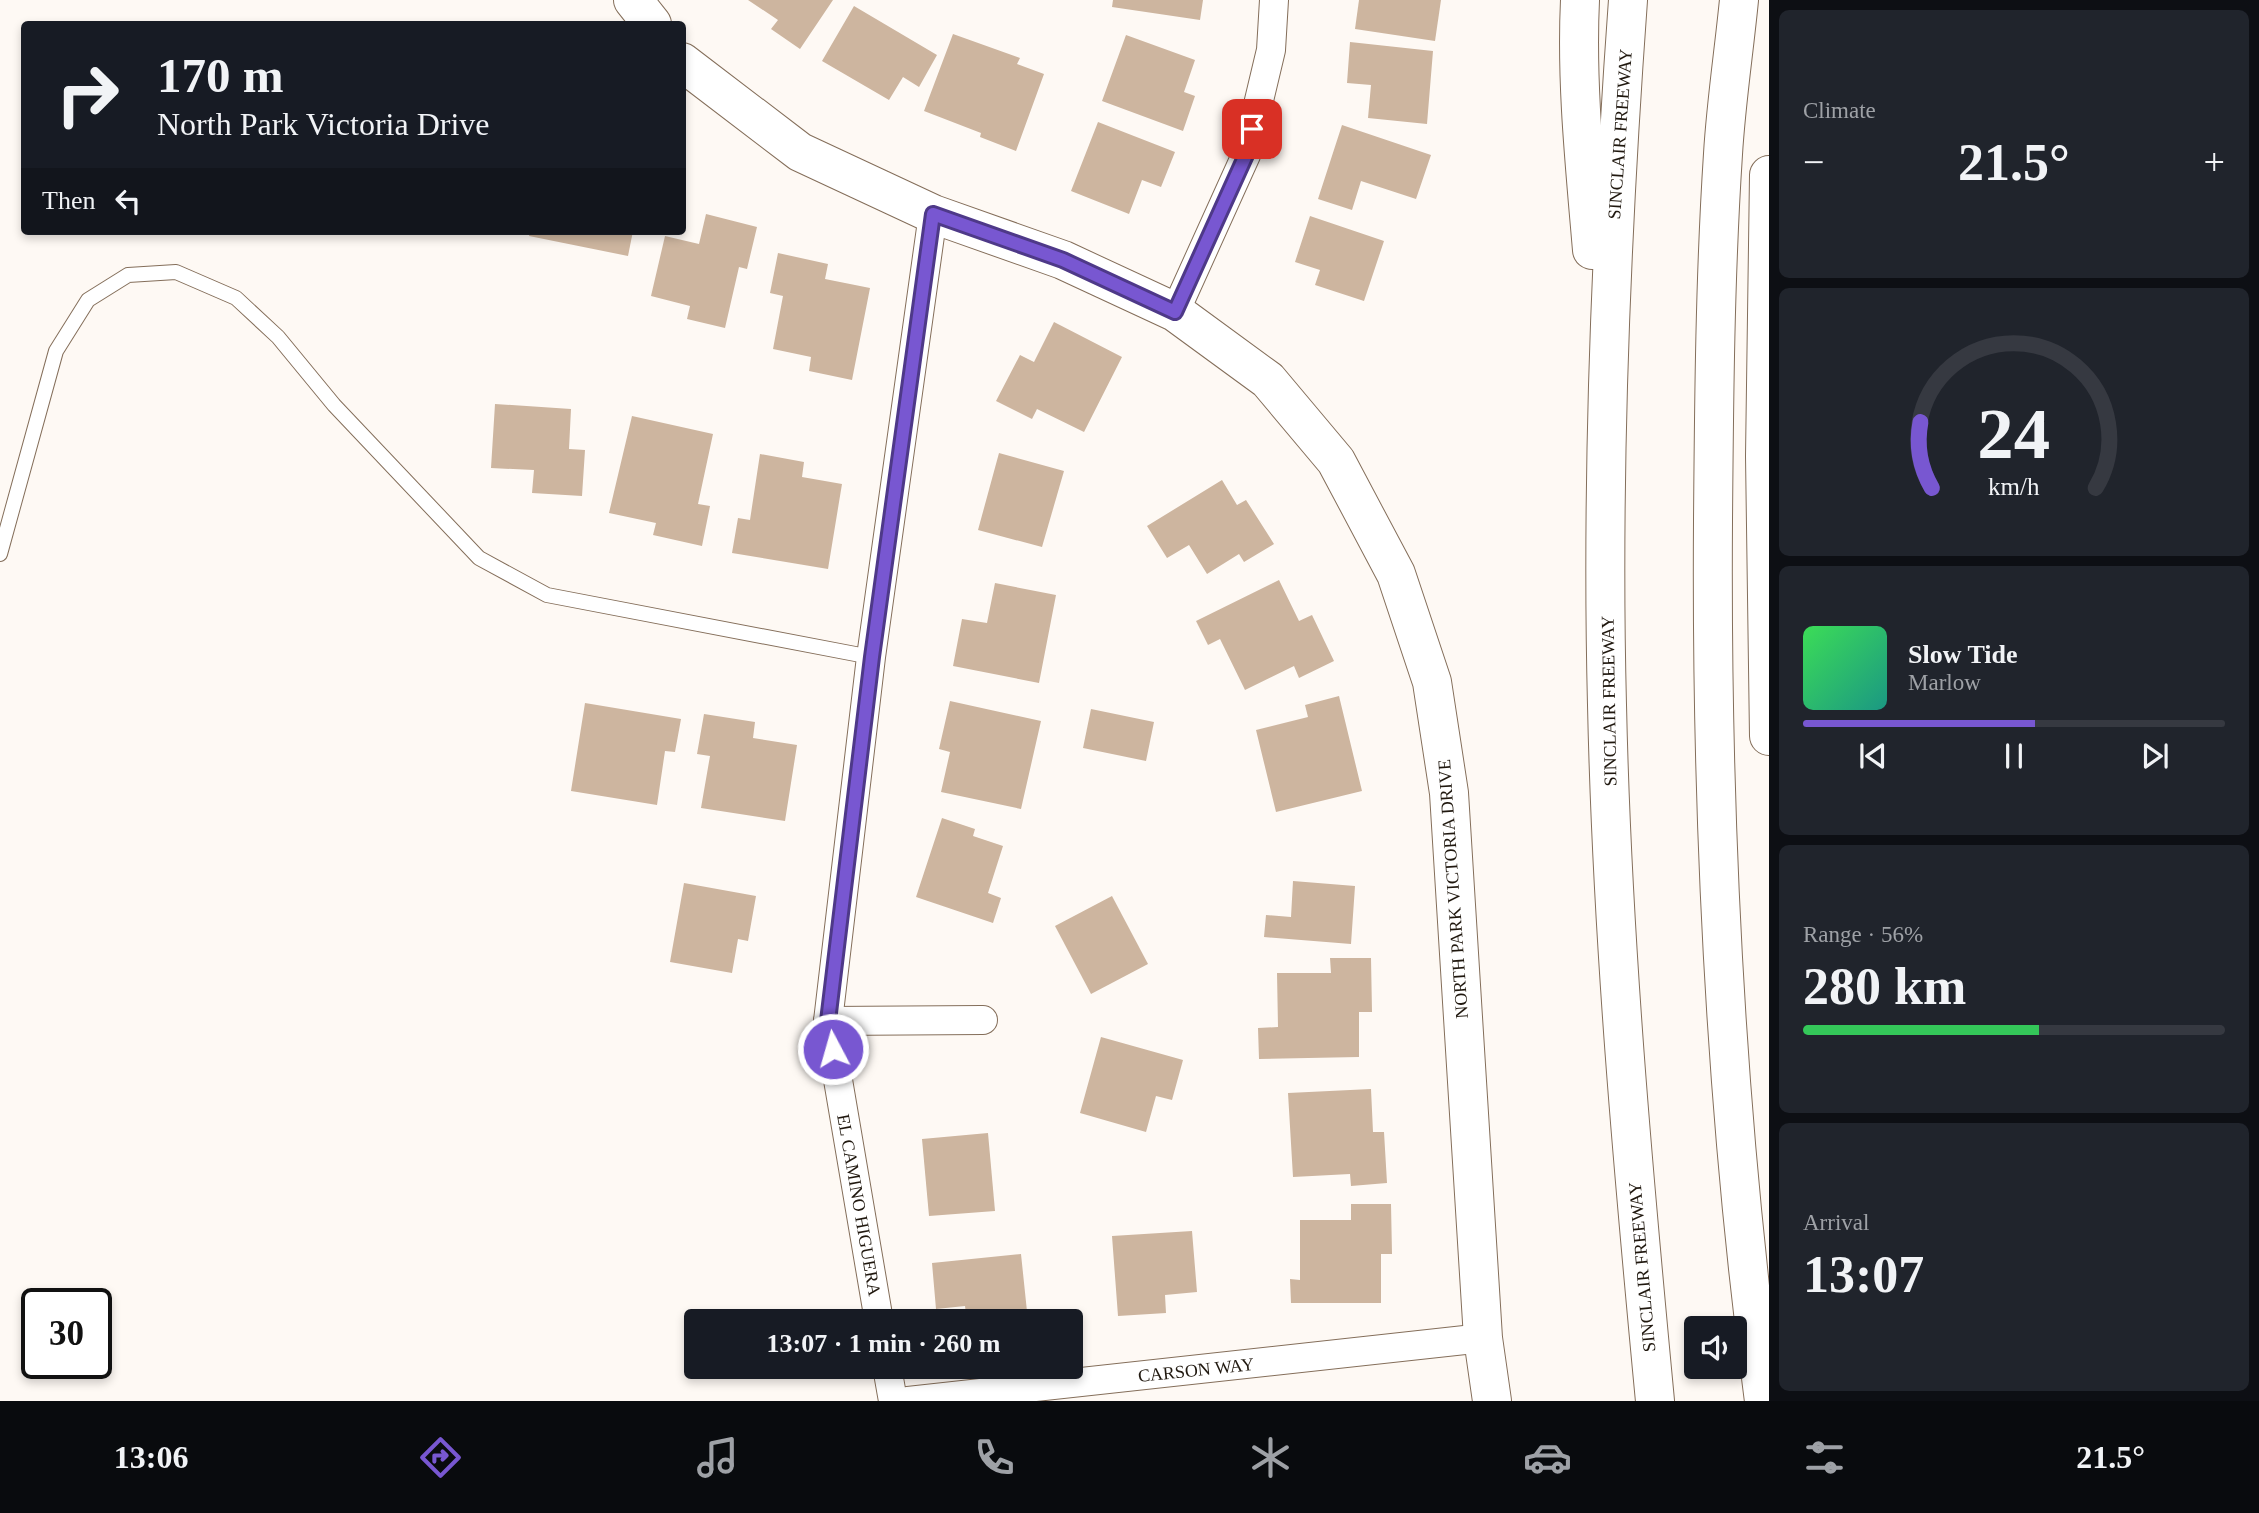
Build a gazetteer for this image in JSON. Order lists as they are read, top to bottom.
{
  "streets": {
    "main road": ["SINCLAIR FREEWAY", "NORTH PARK VICTORIA DRIVE"],
    "street": ["EL CAMINO HIGUERA", "CARSON WAY"]
  },
  "crossings": [
    ["NORTH PARK VICTORIA DRIVE", "EL CAMINO HIGUERA"],
    ["NORTH PARK VICTORIA DRIVE", "CARSON WAY"]
  ],
  "page": {
    "tile": [
      "Climate",
      ["Range · 56%", "280 km"],
      ["Arrival", "13:07"]
    ],
    "turn": ["170 m", "North Park Victoria Drive"],
    "heat": ["−", "21.5°", "+"],
    "then": "Then",
    "song": ["Slow Tide", "Marlow"],
    "limit": "30",
    "trip": "13:07 · 1 min · 260 m",
    "tabs": ["13:06", "21.5°"],
    "gauge": ["24", "km/h"]
  }
}
